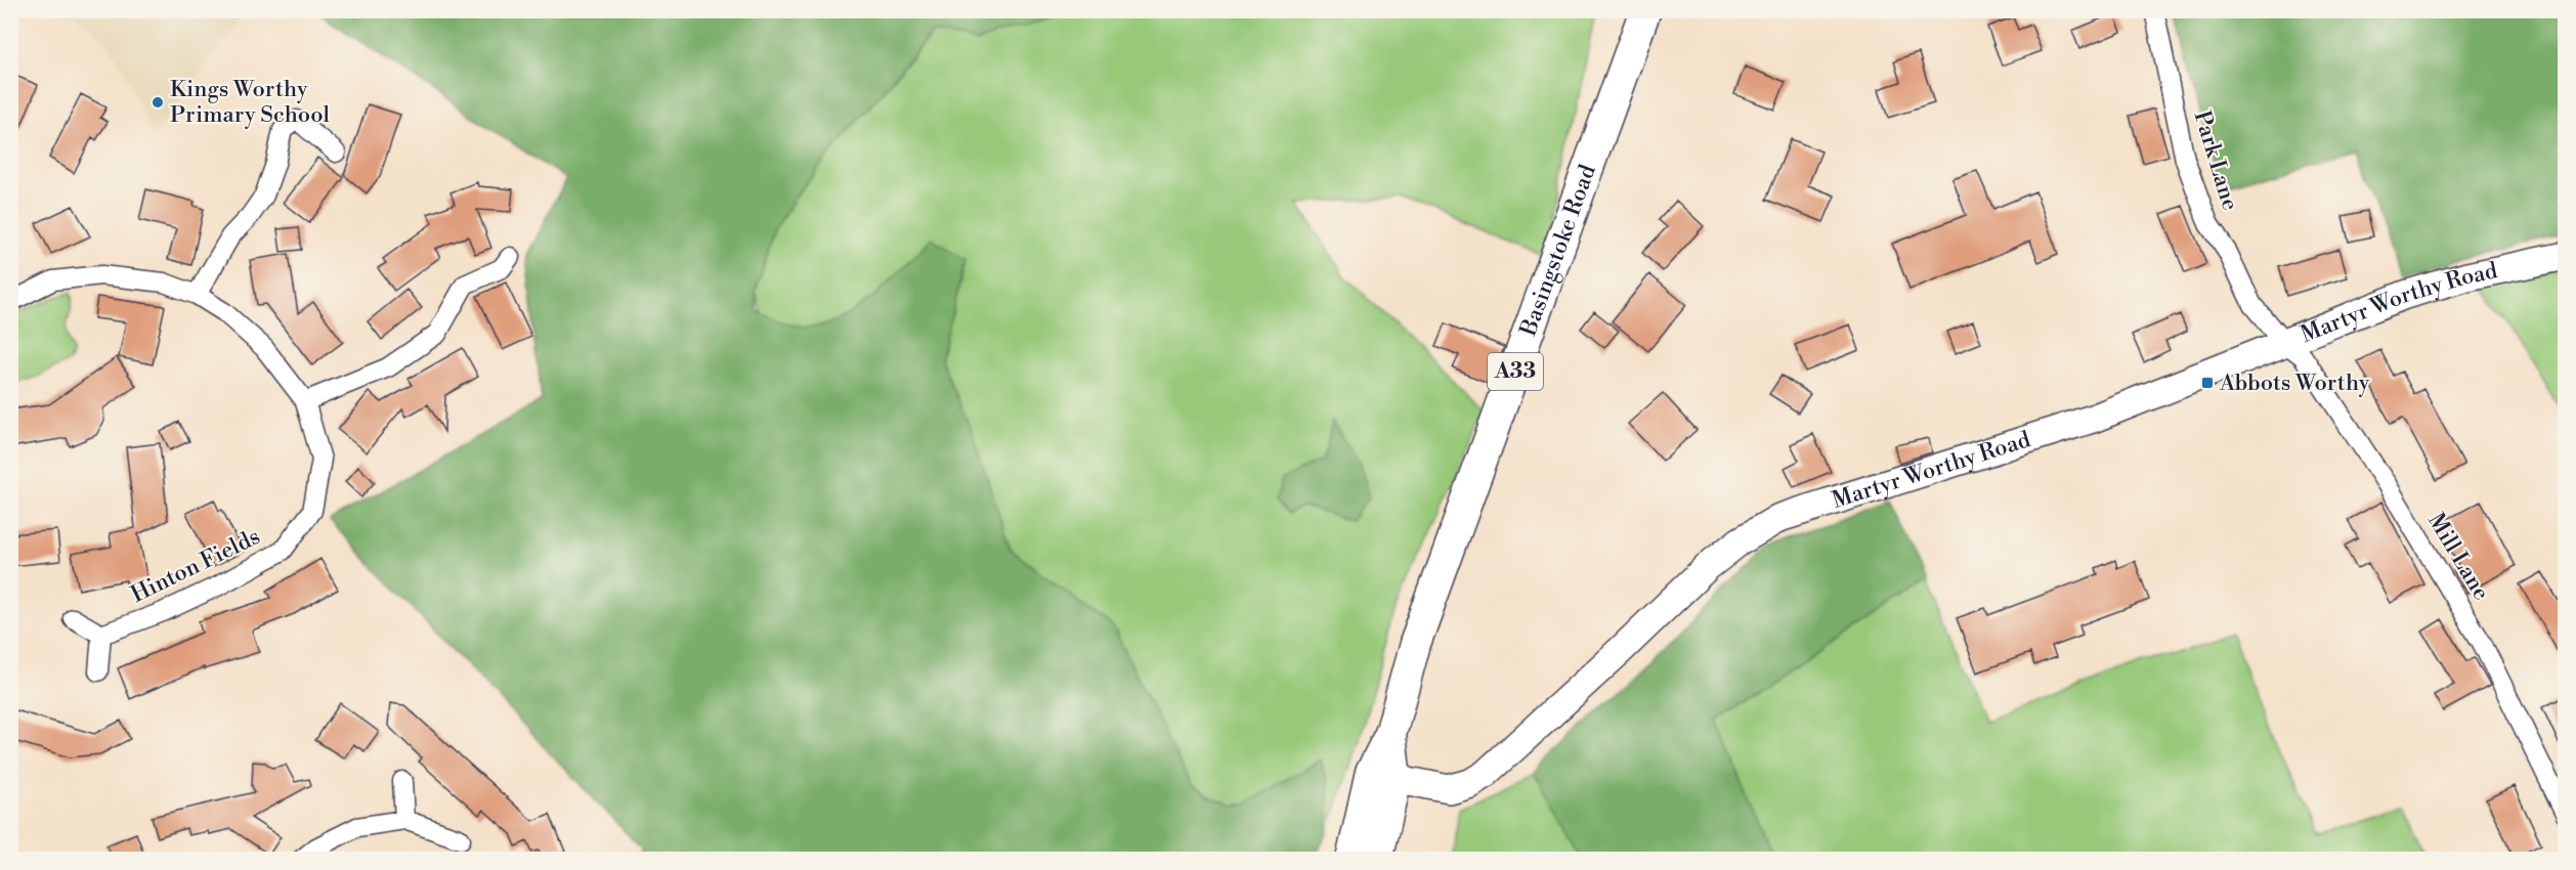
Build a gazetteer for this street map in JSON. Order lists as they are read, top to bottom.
{
  "streets": {
    "main road": ["Basingstoke Road", "Martyr Worthy Road", "A33"],
    "street": ["Park Lane", "Mill Lane", "Hinton Fields"]
  },
  "crossings": [
    ["Park Lane", "Martyr Worthy Road"],
    ["Park Lane", "Mill Lane"],
    ["Basingstoke Road", "Martyr Worthy Road"],
    ["Martyr Worthy Road", "Mill Lane"]
  ],
  "places": {
    "other": ["Kings Worthy Primary School"],
    "transit": ["Abbots Worthy"]
  }
}
